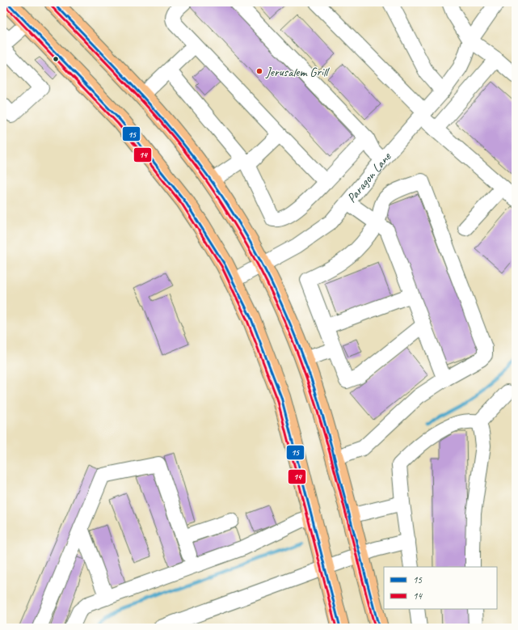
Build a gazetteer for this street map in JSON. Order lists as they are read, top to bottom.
{
  "streets": {
    "street": ["Paragon Lane"]
  },
  "places": ["Jerusalem Grill"],
  "lines": ["transit line 15", "transit line 14"],
  "legend": ["15", "14"]
}
